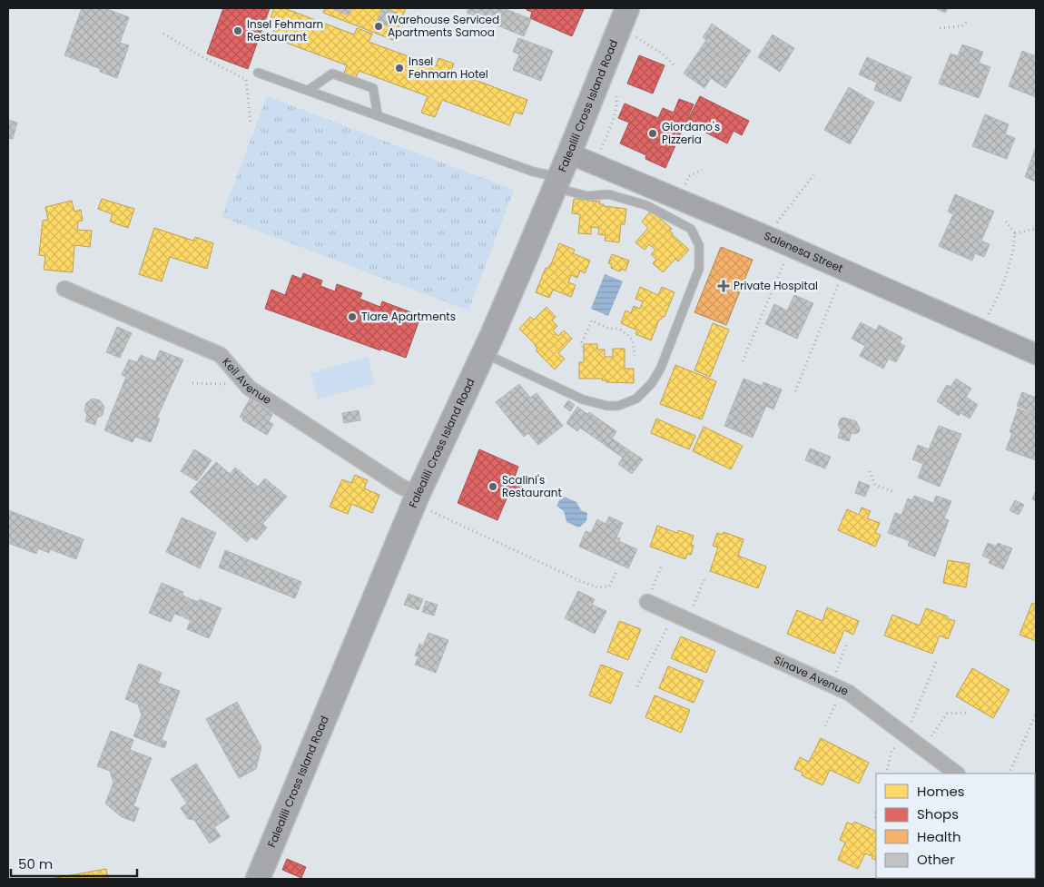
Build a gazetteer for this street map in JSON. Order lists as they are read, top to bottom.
{
  "streets": {
    "main road": ["Falealili Cross Island Road", "Salenesa Street"],
    "street": ["Keil Avenue", "Sinave Avenue"]
  },
  "crossings": [
    ["Falealili Cross Island Road", "Salenesa Street"],
    ["Falealili Cross Island Road", "Keil Avenue"]
  ],
  "places": {
    "other": [
      "Warehouse Serviced Apartments Samoa",
      "Insel Fehmarn Restaurant",
      "Insel Fehmarn Hotel",
      "Giordano's Pizzeria",
      "Tiare Apartments",
      "Scalini's Restaurant"
    ],
    "health": ["Private Hospital"]
  },
  "legend": [
    "Homes",
    "Shops",
    "Health",
    "Other"
  ],
  "scale_bar": "50 m"
}
